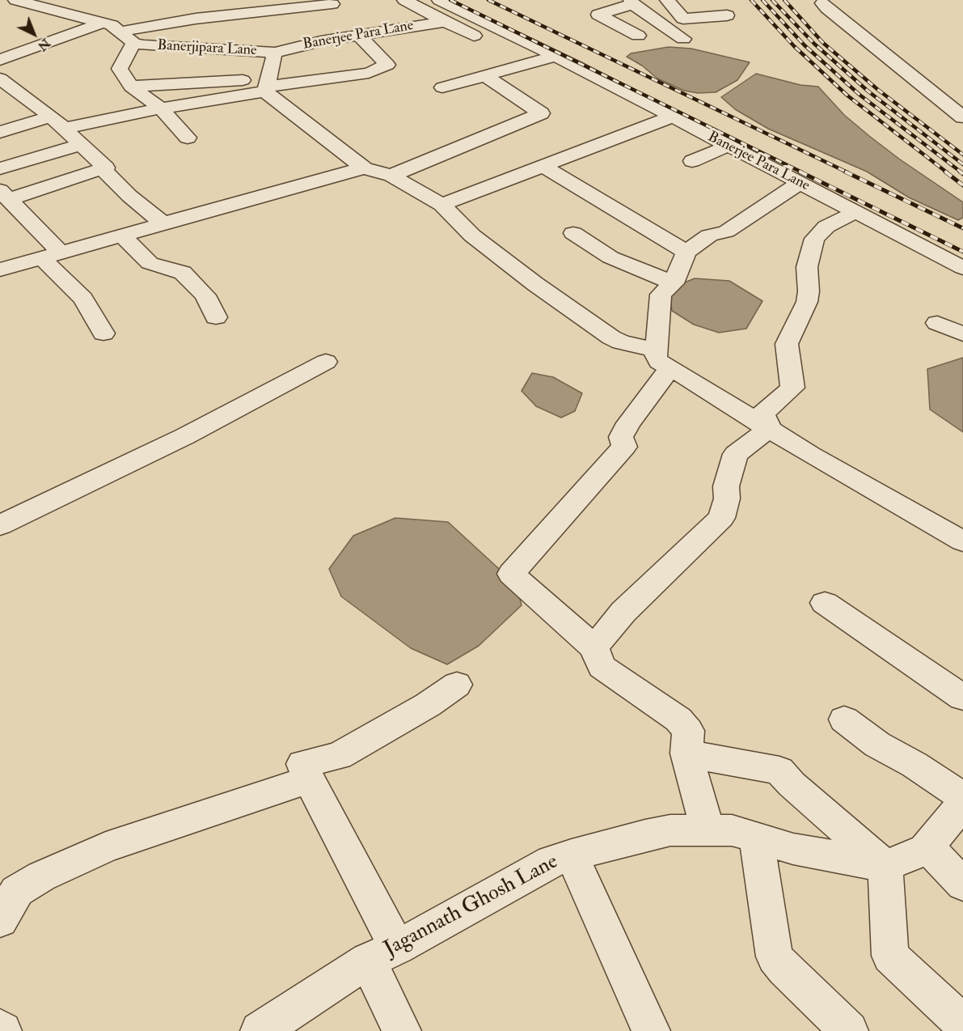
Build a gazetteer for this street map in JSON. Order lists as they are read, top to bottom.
{
  "streets": {
    "street": ["Banerjee Para Lane", "Banerjipara Lane", "Jagannath Ghosh Lane"]
  },
  "crossings": [
    ["Banerjee Para Lane", "Banerjipara Lane"]
  ],
  "north": "bottom right"
}
